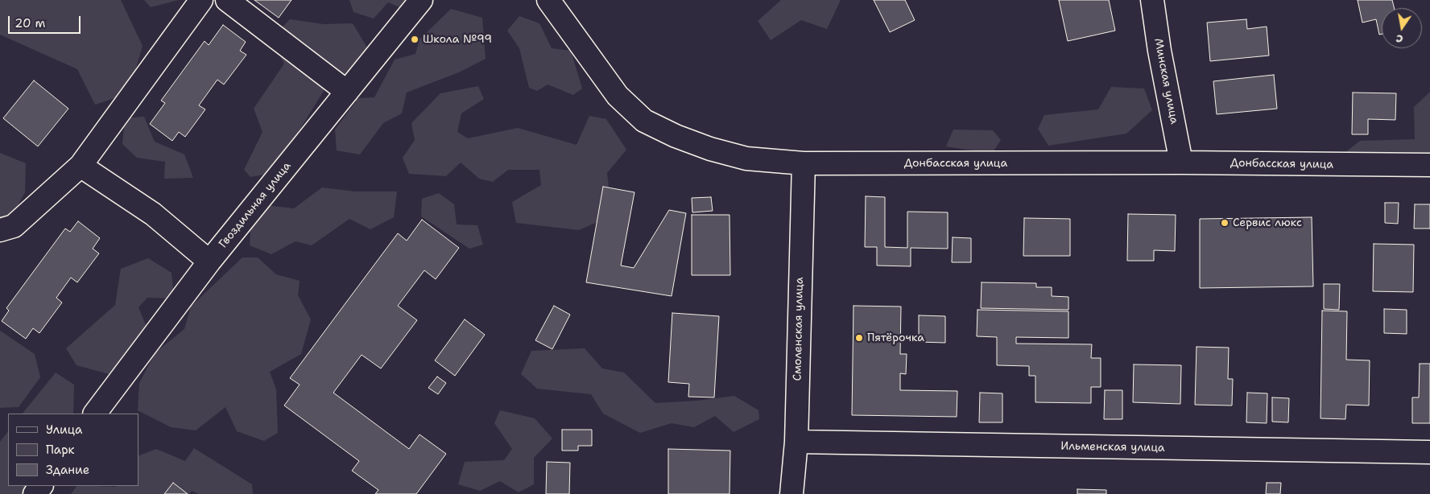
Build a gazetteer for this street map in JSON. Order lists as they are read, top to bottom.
{
  "streets": {
    "street": [
      "Минская улица",
      "Донбасская улица",
      "Гвоздильная улица",
      "Смоленская улица",
      "Ильменская улица"
    ]
  },
  "crossings": [
    ["Минская улица", "Донбасская улица"],
    ["Донбасская улица", "Смоленская улица"],
    ["Смоленская улица", "Ильменская улица"]
  ],
  "places": ["Школа №99", "Сервис люкс", "Пятёрочка"],
  "legend": ["Улица", "Парк", "Здание"],
  "scale_bar": "20 m",
  "north": "bottom"
}
